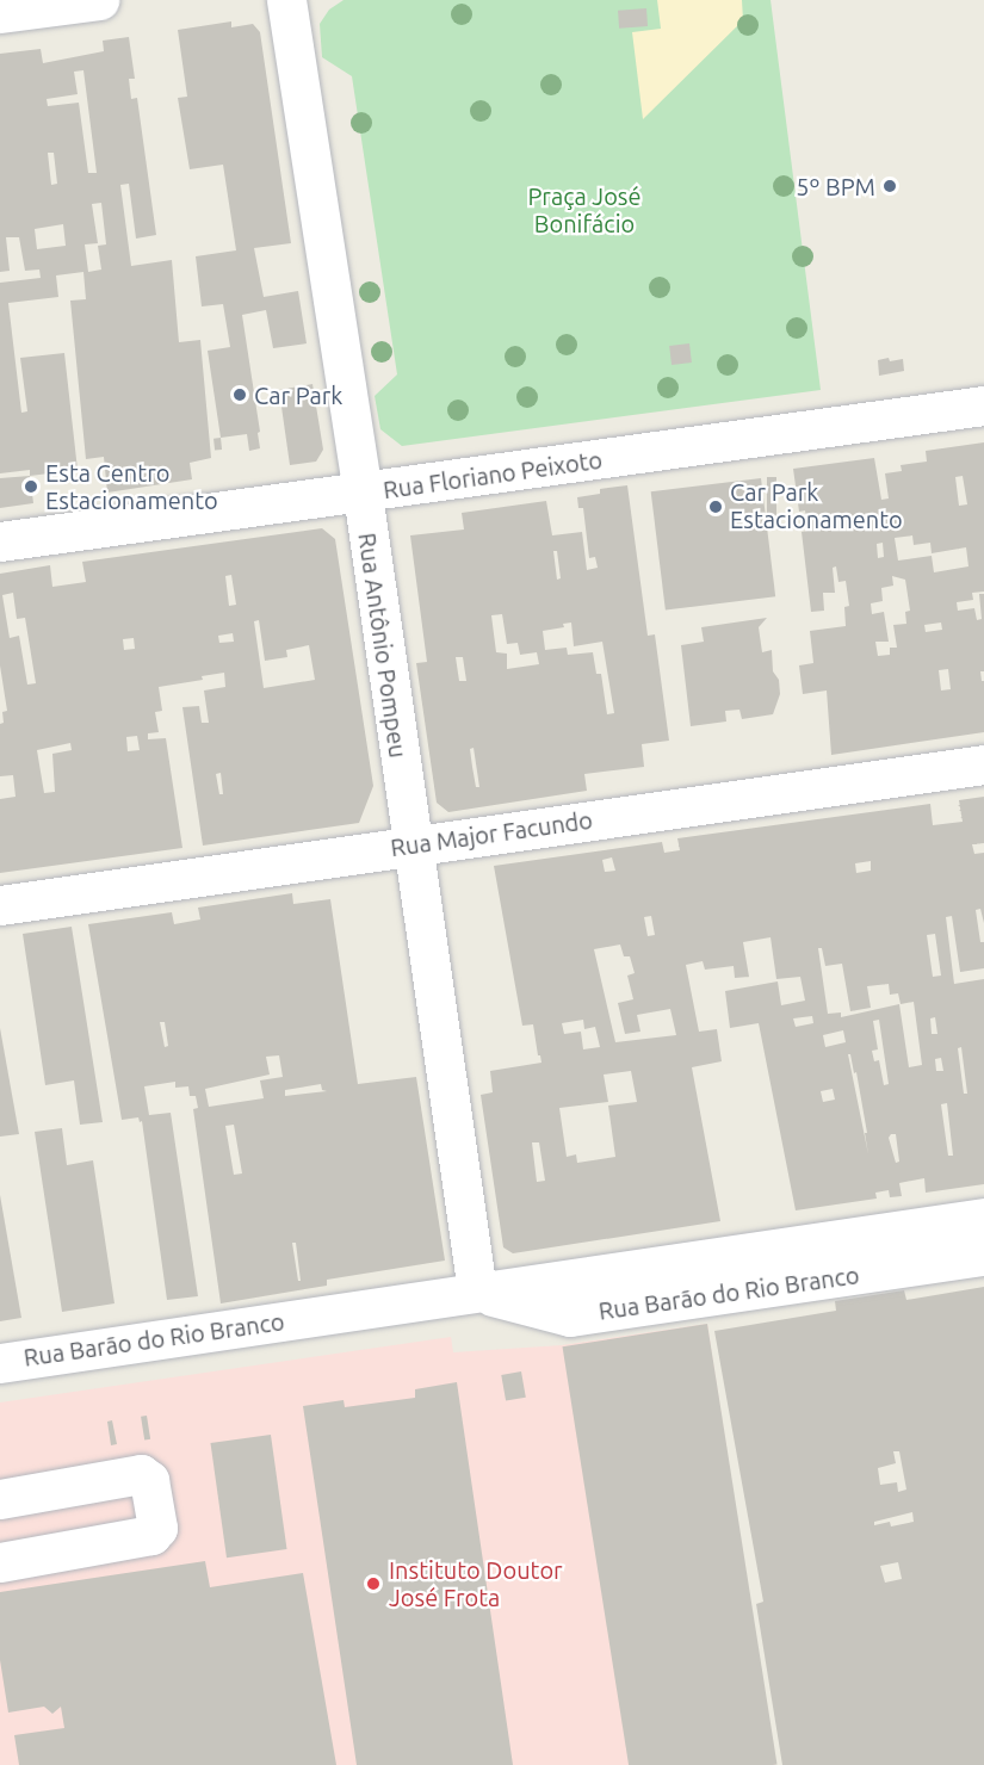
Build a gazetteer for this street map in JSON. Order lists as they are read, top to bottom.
{
  "streets": {
    "street": [
      "Rua Floriano Peixoto",
      "Rua Antônio Pompeu",
      "Rua Major Facundo",
      "Rua Barão do Rio Branco"
    ]
  },
  "crossings": [
    ["Rua Floriano Peixoto", "Rua Antônio Pompeu"],
    ["Rua Antônio Pompeu", "Rua Major Facundo"],
    ["Rua Antônio Pompeu", "Rua Barão do Rio Branco"]
  ],
  "parks": ["Praça José Bonifácio"],
  "places": [
    "5º BPM",
    "Car Park",
    "Esta Centro Estacionamento",
    "Car Park Estacionamento",
    "Instituto Doutor José Frota"
  ]
}
